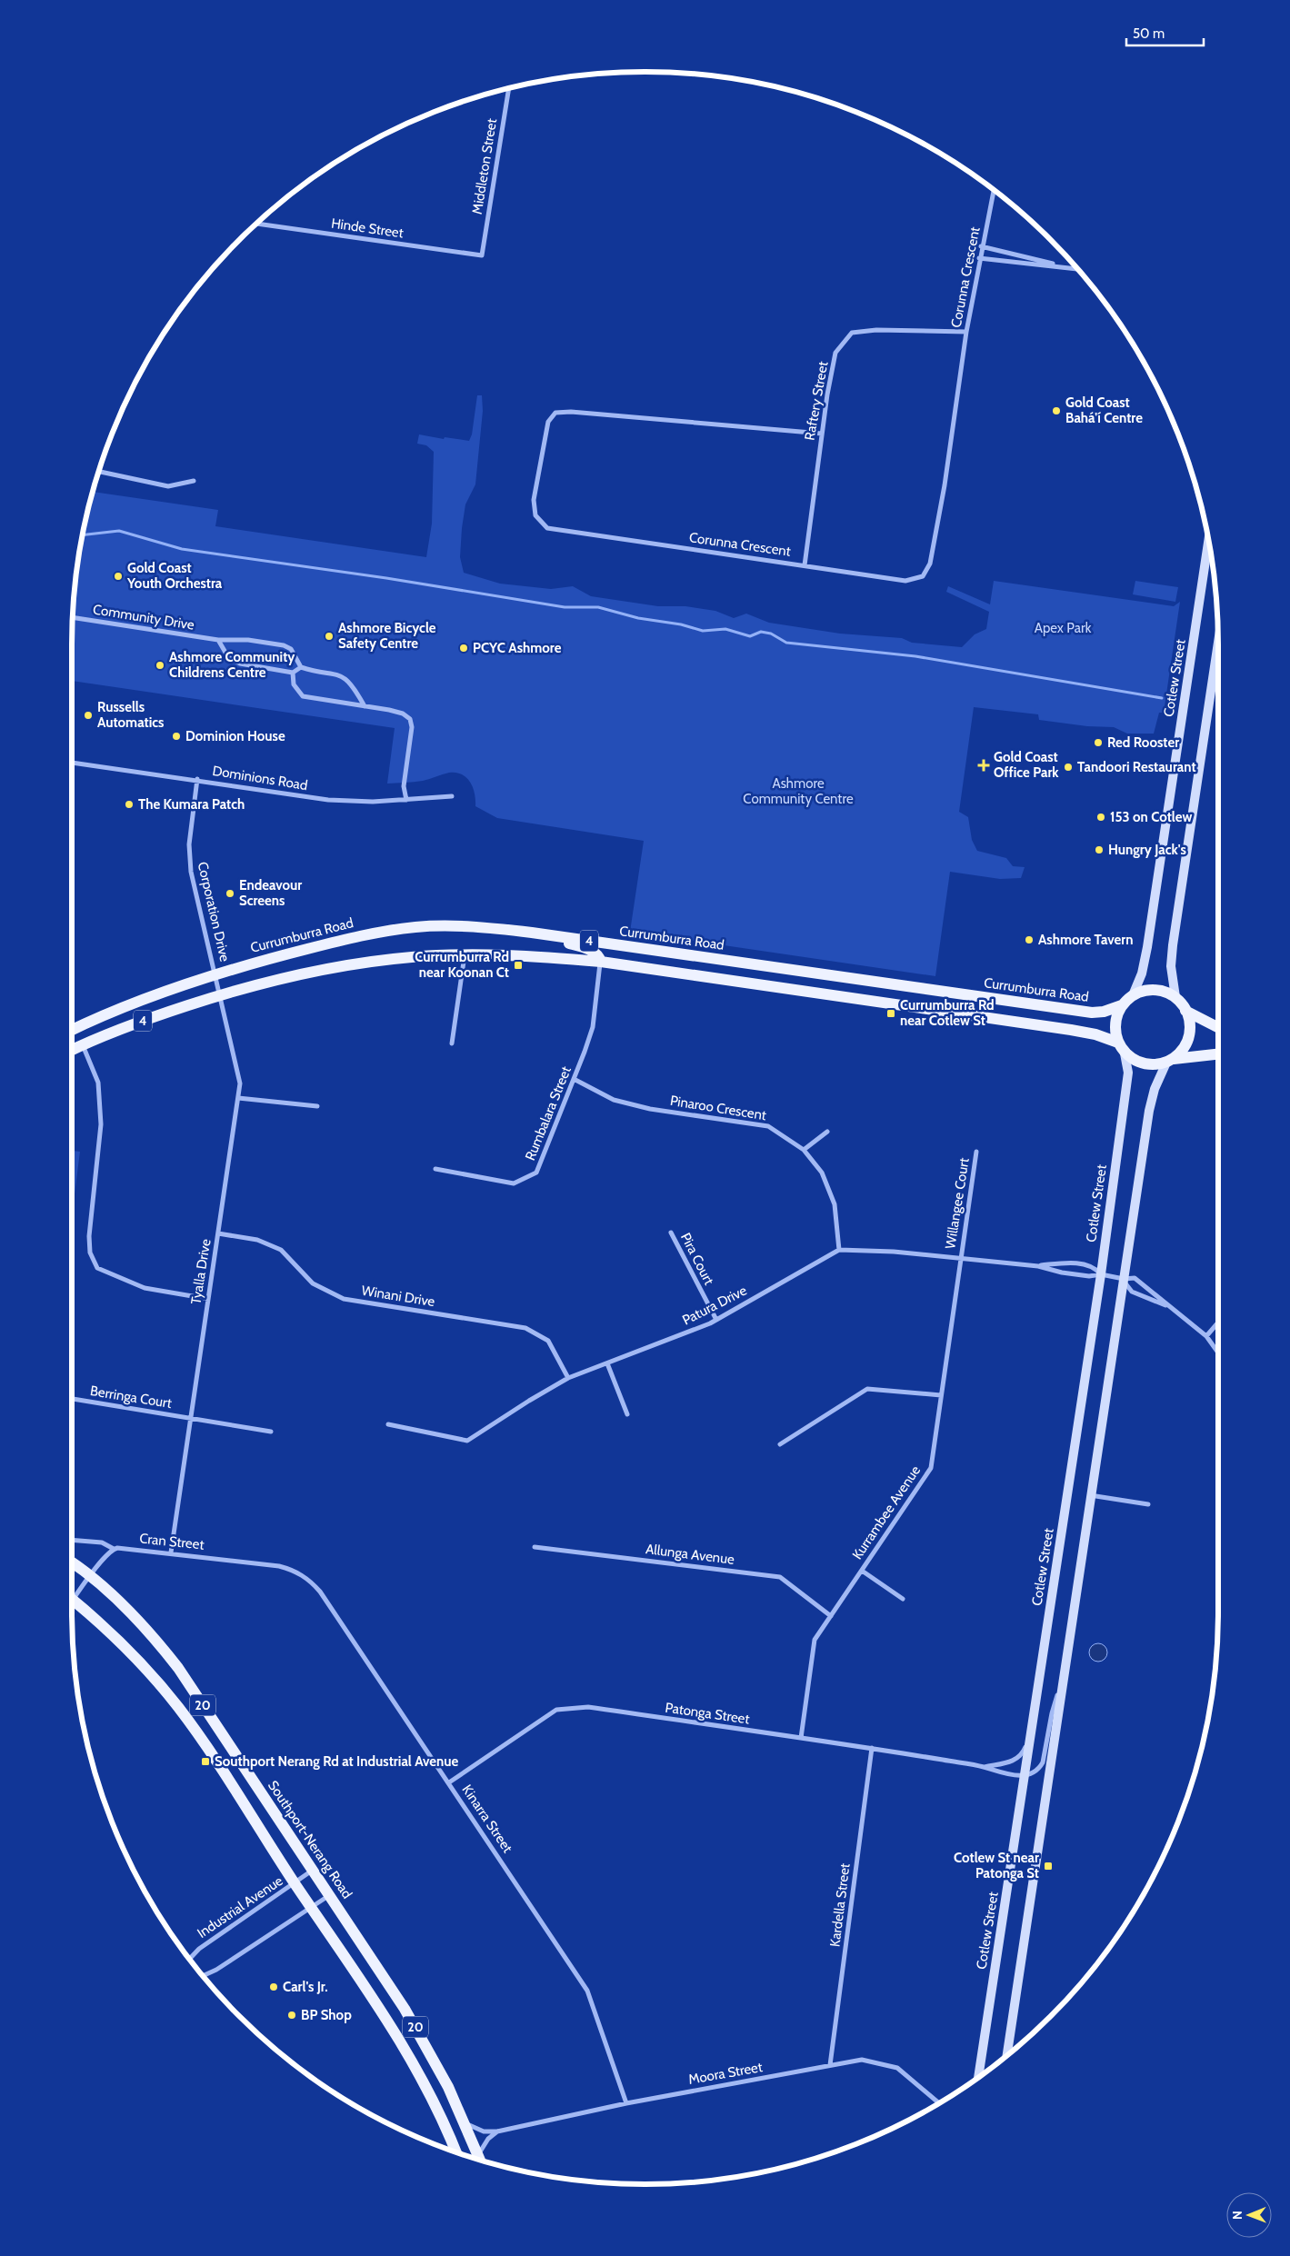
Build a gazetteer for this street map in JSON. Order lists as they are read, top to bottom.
{
  "streets": {
    "main road": [
      "Cotlew Street",
      "Currumburra Road",
      "4",
      "20",
      "Southport-Nerang Road"
    ],
    "street": [
      "Middleton Street",
      "Hinde Street",
      "Corunna Crescent",
      "Raftery Street",
      "Community Drive",
      "Dominions Road",
      "Corporation Drive",
      "Pinaroo Crescent",
      "Rumbalara Street",
      "Willangee Court",
      "Pira Court",
      "Tyalla Drive",
      "Winani Drive",
      "Patura Drive",
      "Berringa Court",
      "Kurrambee Avenue",
      "Cran Street",
      "Allunga Avenue",
      "Patonga Street",
      "Kinarra Street",
      "Kardella Street",
      "Industrial Avenue",
      "Moora Street"
    ]
  },
  "crossings": [
    ["Middleton Street", "Hinde Street"],
    ["Corunna Crescent", "Raftery Street"],
    ["Cotlew Street", "Currumburra Road"],
    ["Cotlew Street", "4"],
    ["Cotlew Street", "Patonga Street"],
    ["Dominions Road", "Corporation Drive"],
    ["Corporation Drive", "Currumburra Road"],
    ["Corporation Drive", "4"],
    ["Corporation Drive", "Tyalla Drive"],
    ["Currumburra Road", "4"],
    ["4", "Rumbalara Street"],
    ["4", "Tyalla Drive"],
    ["Pinaroo Crescent", "Rumbalara Street"],
    ["Pinaroo Crescent", "Patura Drive"],
    ["Willangee Court", "Kurrambee Avenue"],
    ["Pira Court", "Patura Drive"],
    ["Tyalla Drive", "Winani Drive"],
    ["Tyalla Drive", "Berringa Court"],
    ["Tyalla Drive", "Cran Street"],
    ["Winani Drive", "Patura Drive"],
    ["Kurrambee Avenue", "Allunga Avenue"],
    ["Kurrambee Avenue", "Patonga Street"],
    ["Cran Street", "Kinarra Street"],
    ["20", "Industrial Avenue"],
    ["Patonga Street", "Kinarra Street"],
    ["Patonga Street", "Kardella Street"],
    ["Kinarra Street", "Moora Street"],
    ["Southport-Nerang Road", "Industrial Avenue"],
    ["Southport-Nerang Road", "Moora Street"],
    ["Kardella Street", "Moora Street"]
  ],
  "parks": ["Apex Park", "Ashmore Community Centre"],
  "places": {
    "other": [
      "Gold Coast Bahá'í Centre",
      "Gold Coast Youth Orchestra",
      "Ashmore Bicycle Safety Centre",
      "PCYC Ashmore",
      "Ashmore Community Childrens Centre",
      "Russells Automatics",
      "Dominion House",
      "Red Rooster",
      "Tandoori Restaurant",
      "The Kumara Patch",
      "153 on Cotlew",
      "Hungry Jack's",
      "Endeavour Screens",
      "Ashmore Tavern",
      "Carl's Jr.",
      "BP Shop"
    ],
    "health": ["Gold Coast Office Park"],
    "transit": [
      "Currumburra Rd near Koonan Ct",
      "Currumburra Rd near Cotlew St",
      "Southport Nerang Rd at Industrial Avenue",
      "Cotlew St near Patonga St"
    ]
  },
  "scale_bar": "50 m",
  "north": "left"
}
